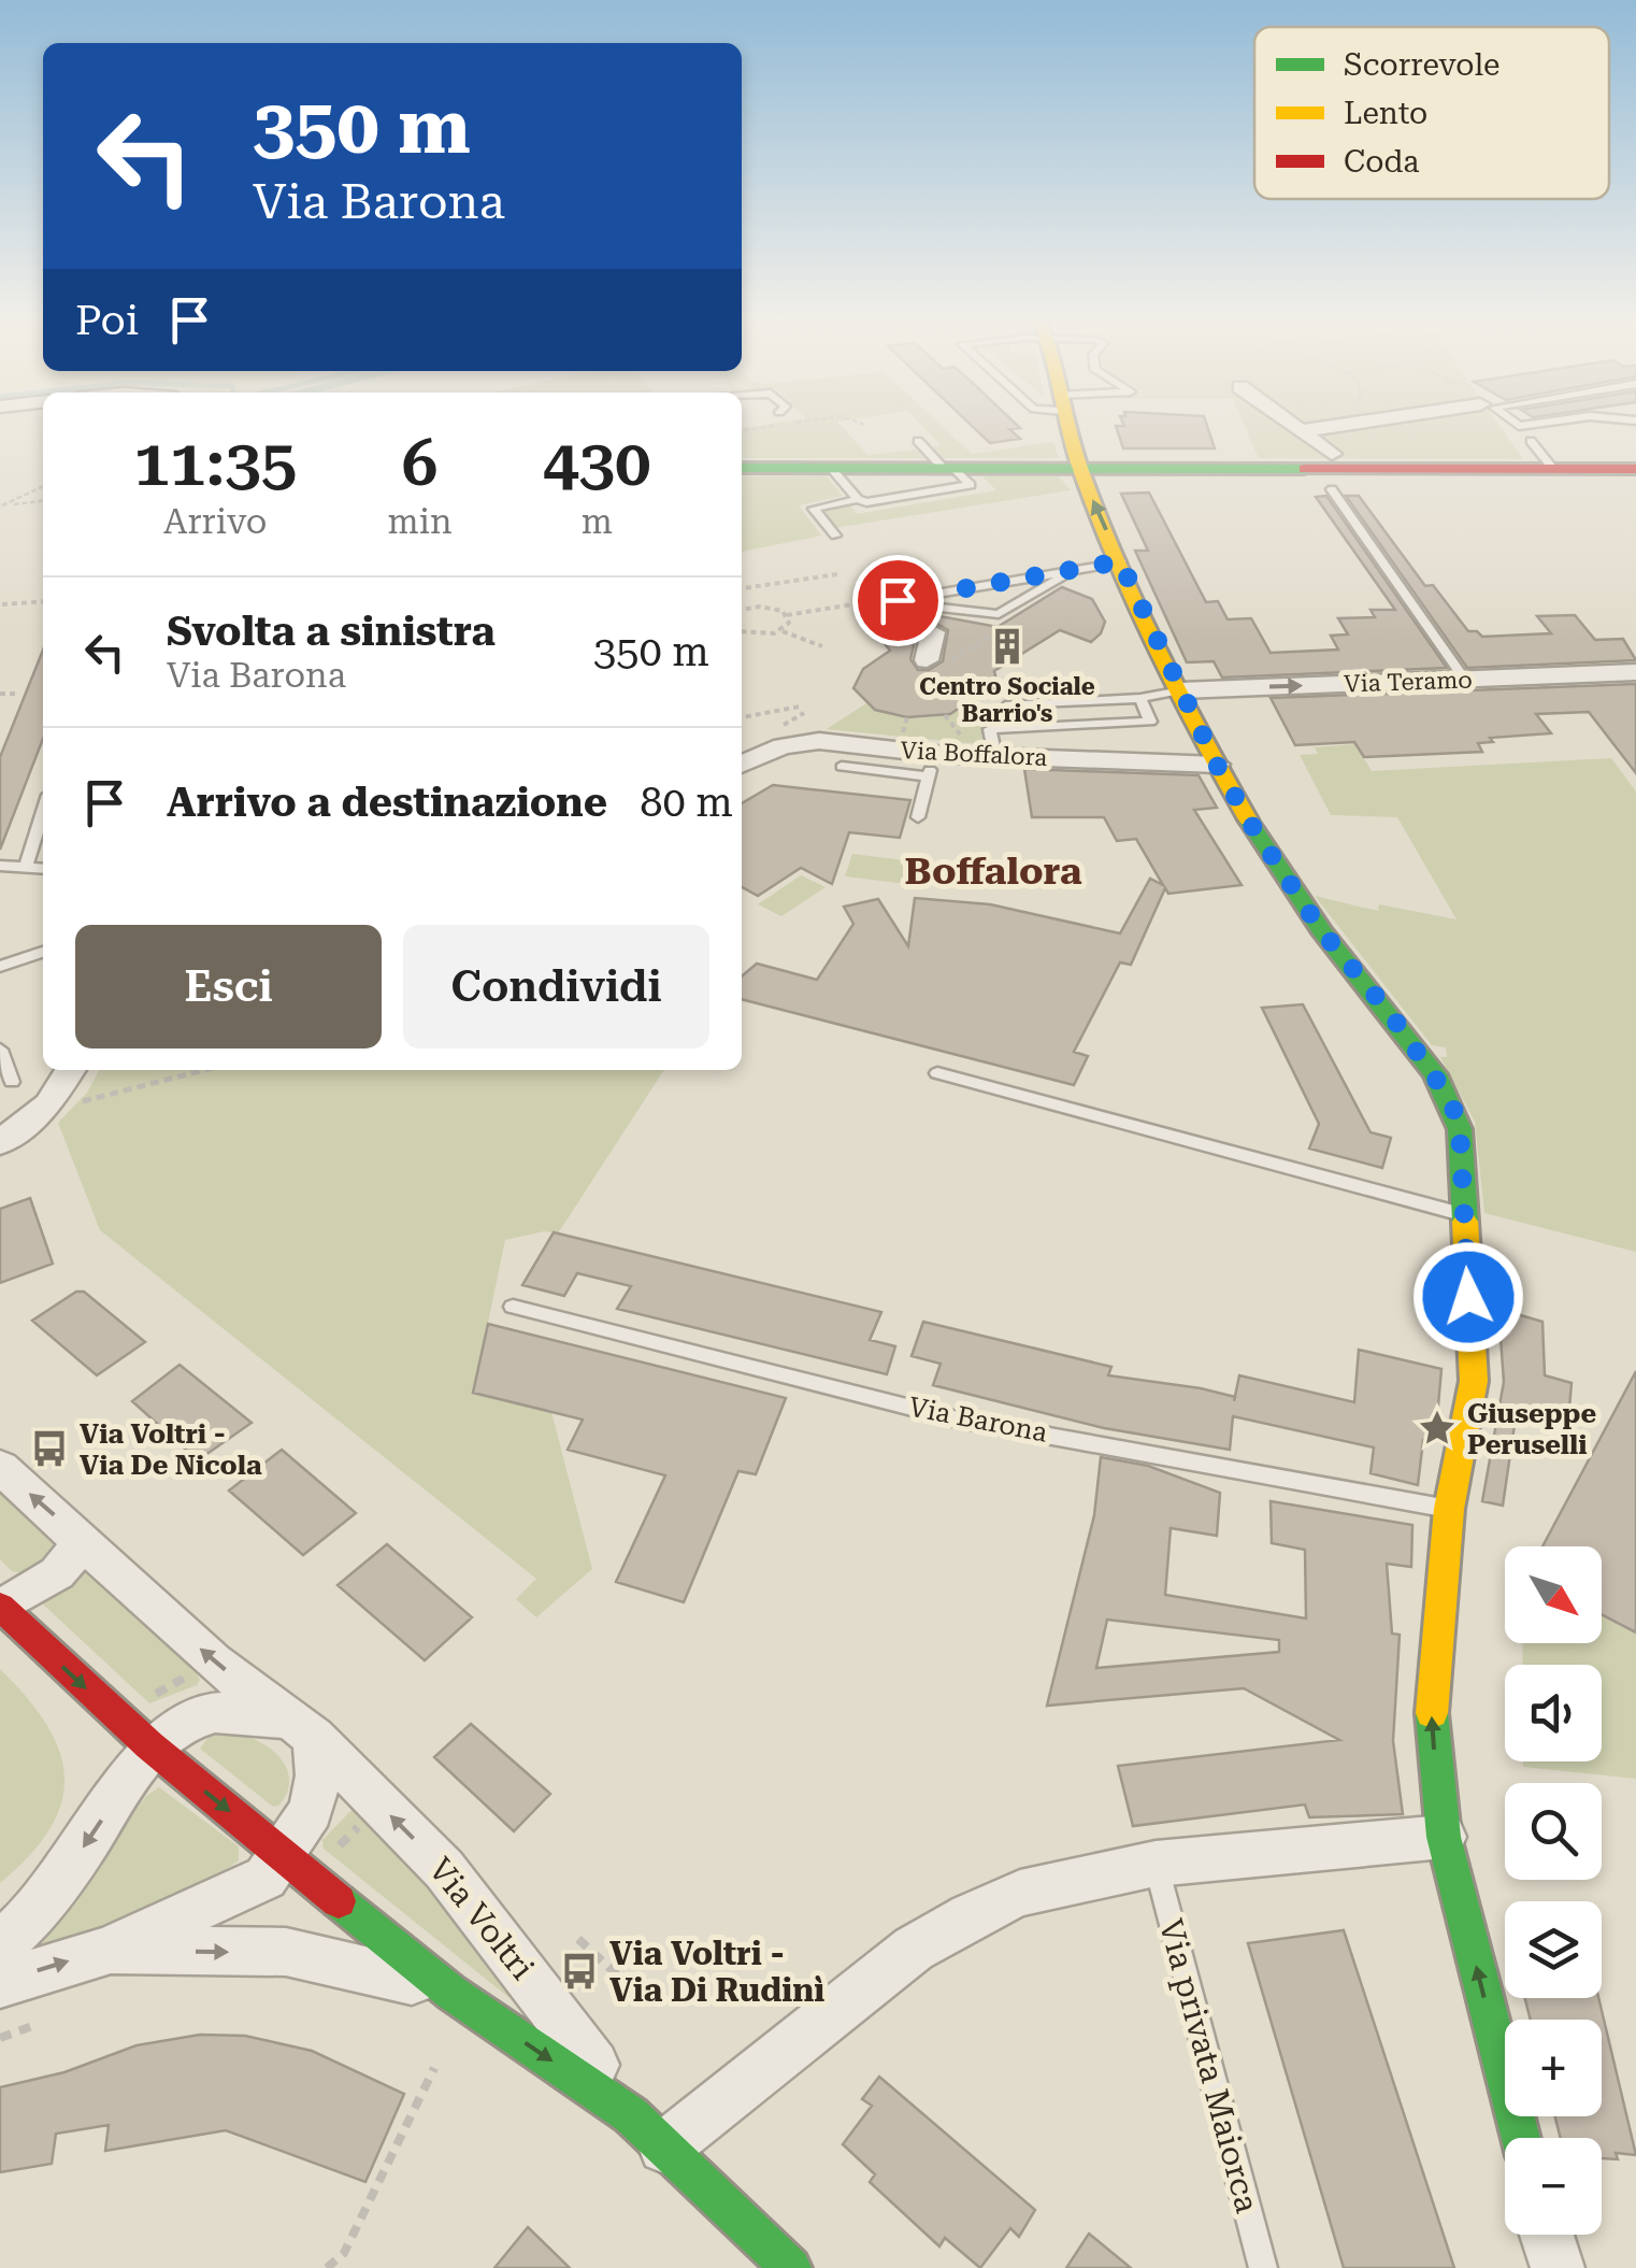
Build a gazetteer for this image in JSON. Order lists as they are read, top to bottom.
{
  "streets": {
    "street": ["Via Teramo", "Via Boffalora", "Via Voltri"],
    "lane": ["Via Barona", "Via privata Maiorca"]
  },
  "districts": ["Boffalora"],
  "places": {
    "building": ["Centro Sociale Barrio's"],
    "place": ["Giuseppe Peruselli"],
    "bus stop": ["Via Voltri - Via De Nicola", "Via Voltri - Via Di Rudinì"]
  },
  "legend": ["Scorrevole", "Lento", "Coda"],
  "north": "bottom right",
  "page": {
    "turn": ["350 m", "Via Barona"],
    "then": "Poi",
    "eta": [
      "11:35",
      "Arrivo",
      "6",
      "min",
      "430",
      "m"
    ],
    "list": [
      {
        "name": "Svolta a sinistra",
        "note": "Via Barona",
        "value": "350 m"
      },
      {
        "name": "Arrivo a destinazione",
        "value": "80 m"
      }
    ],
    "buttons": ["Esci", "Condividi"],
    "map_buttons": ["+", "−"]
  }
}
